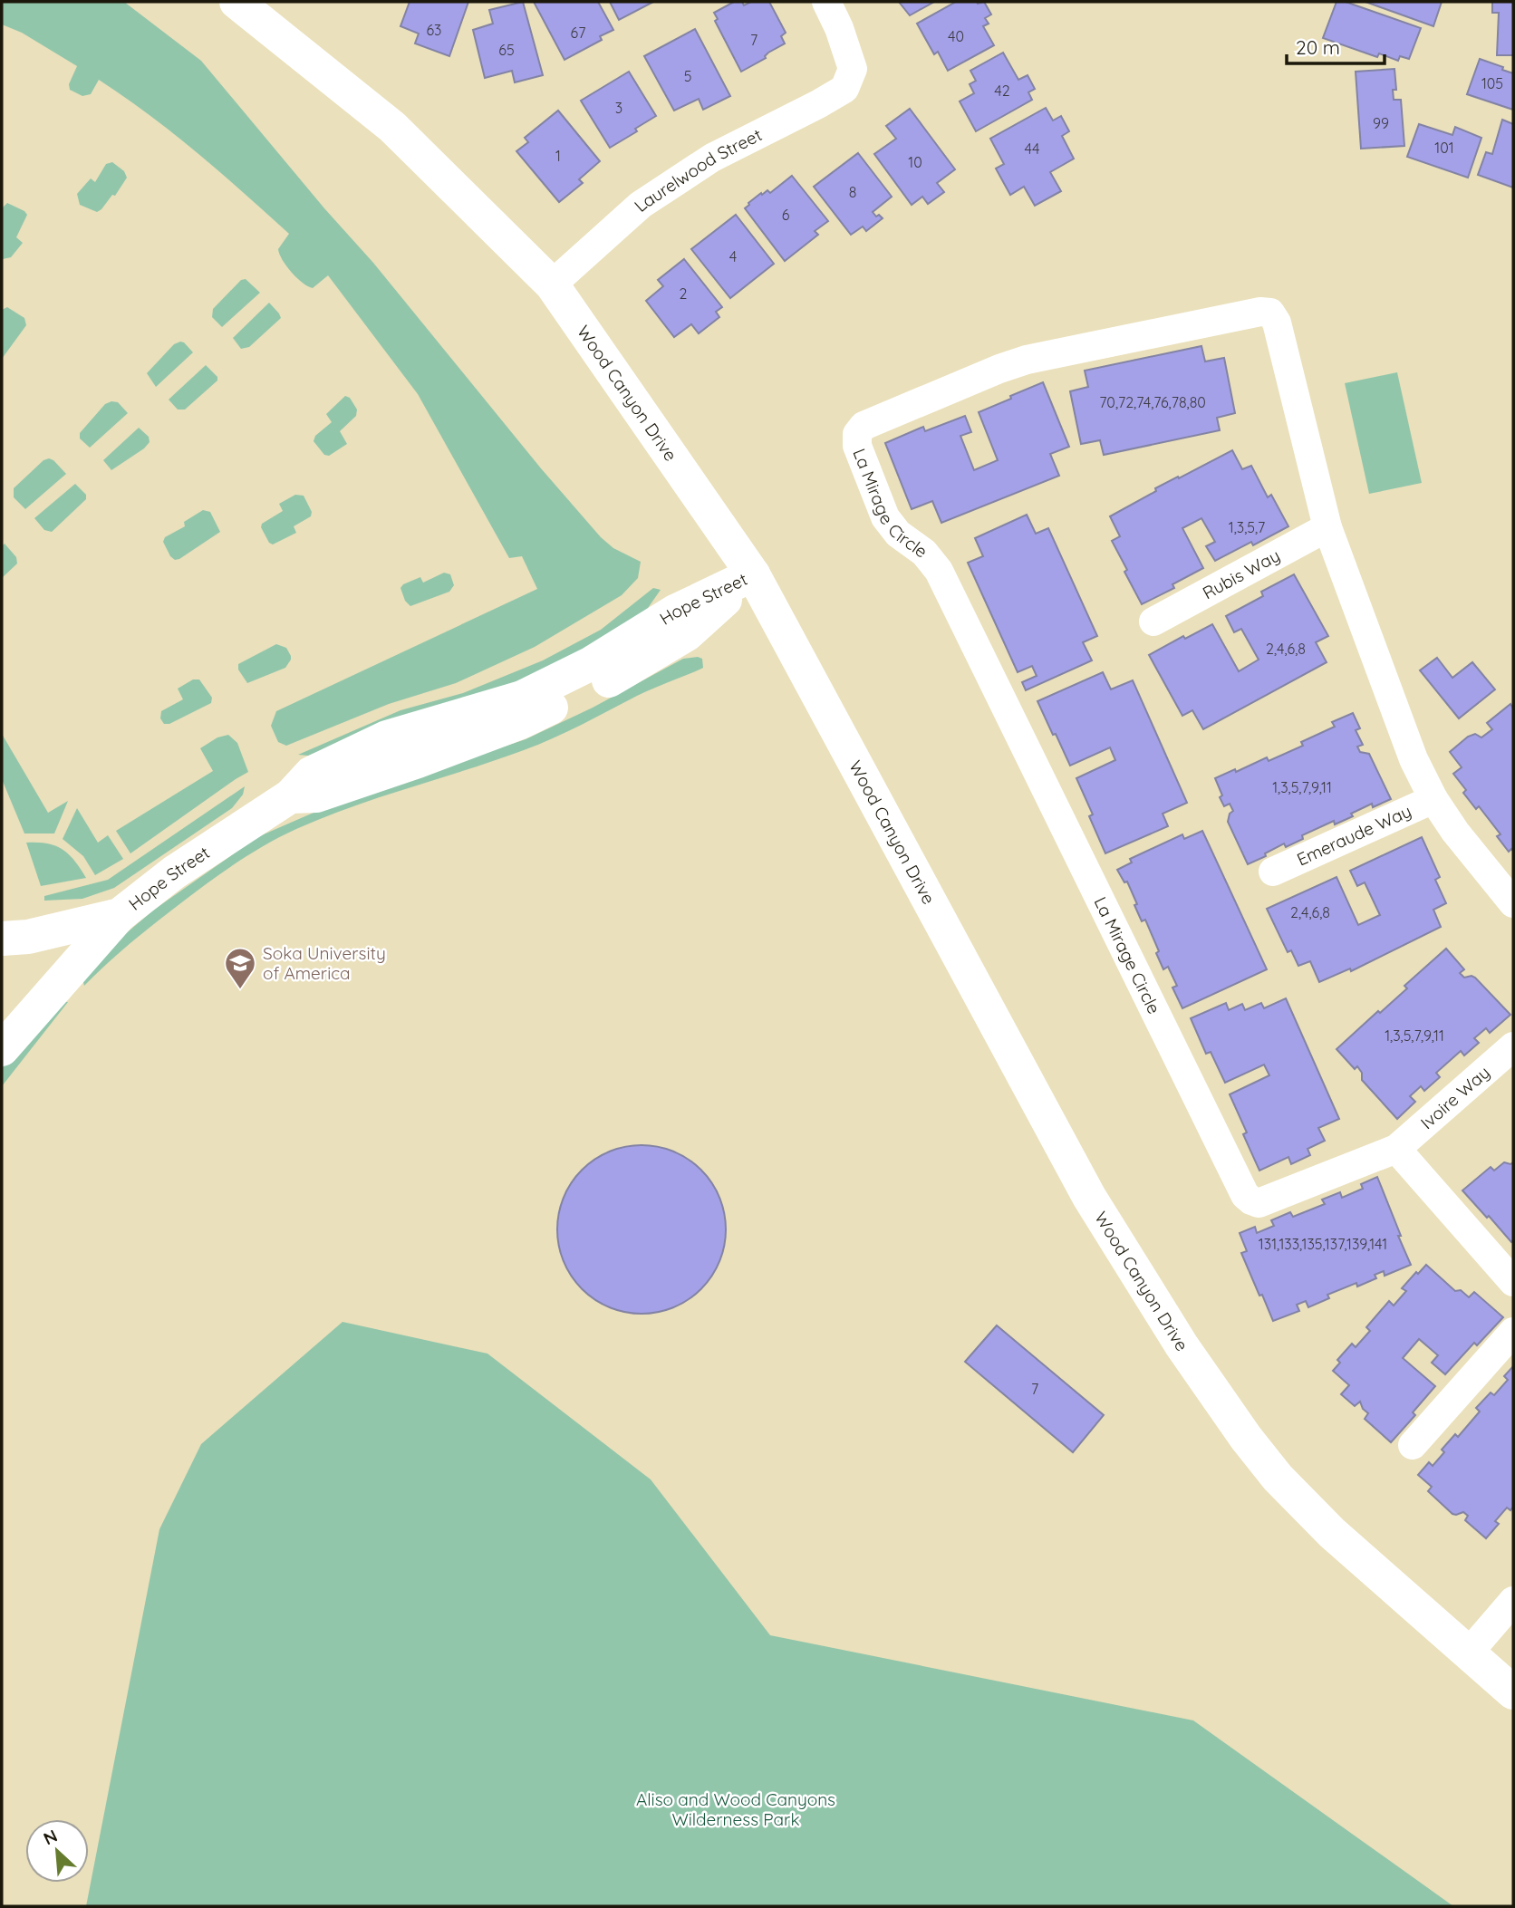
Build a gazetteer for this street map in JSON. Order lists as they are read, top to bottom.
{
  "streets": {
    "main road": ["Wood Canyon Drive", "Hope Street"],
    "street": [
      "Laurelwood Street",
      "La Mirage Circle",
      "Rubis Way",
      "Emeraude Way",
      "Ivoire Way"
    ]
  },
  "crossings": [
    ["Laurelwood Street", "Wood Canyon Drive"],
    ["Wood Canyon Drive", "Hope Street"],
    ["La Mirage Circle", "Rubis Way"],
    ["La Mirage Circle", "Emeraude Way"],
    ["La Mirage Circle", "Ivoire Way"]
  ],
  "parks": ["Aliso and Wood Canyons Wilderness Park"],
  "places": {
    "school or university": ["Soka University of America"]
  },
  "house_numbers": [
    "63",
    "67",
    "40",
    "7",
    "65",
    "5",
    "105",
    "42",
    "3",
    "99",
    "101",
    "44",
    "1",
    "10",
    "8",
    "6",
    "4",
    "2",
    "70,72,74,76,78,80",
    "1,3,5,7",
    "2,4,6,8",
    "1,3,5,7,9,11",
    "2,4,6,8",
    "1,3,5,7,9,11",
    "131,133,135,137,139,141",
    "7"
  ],
  "scale_bar": "20 m",
  "north": "top left"
}
